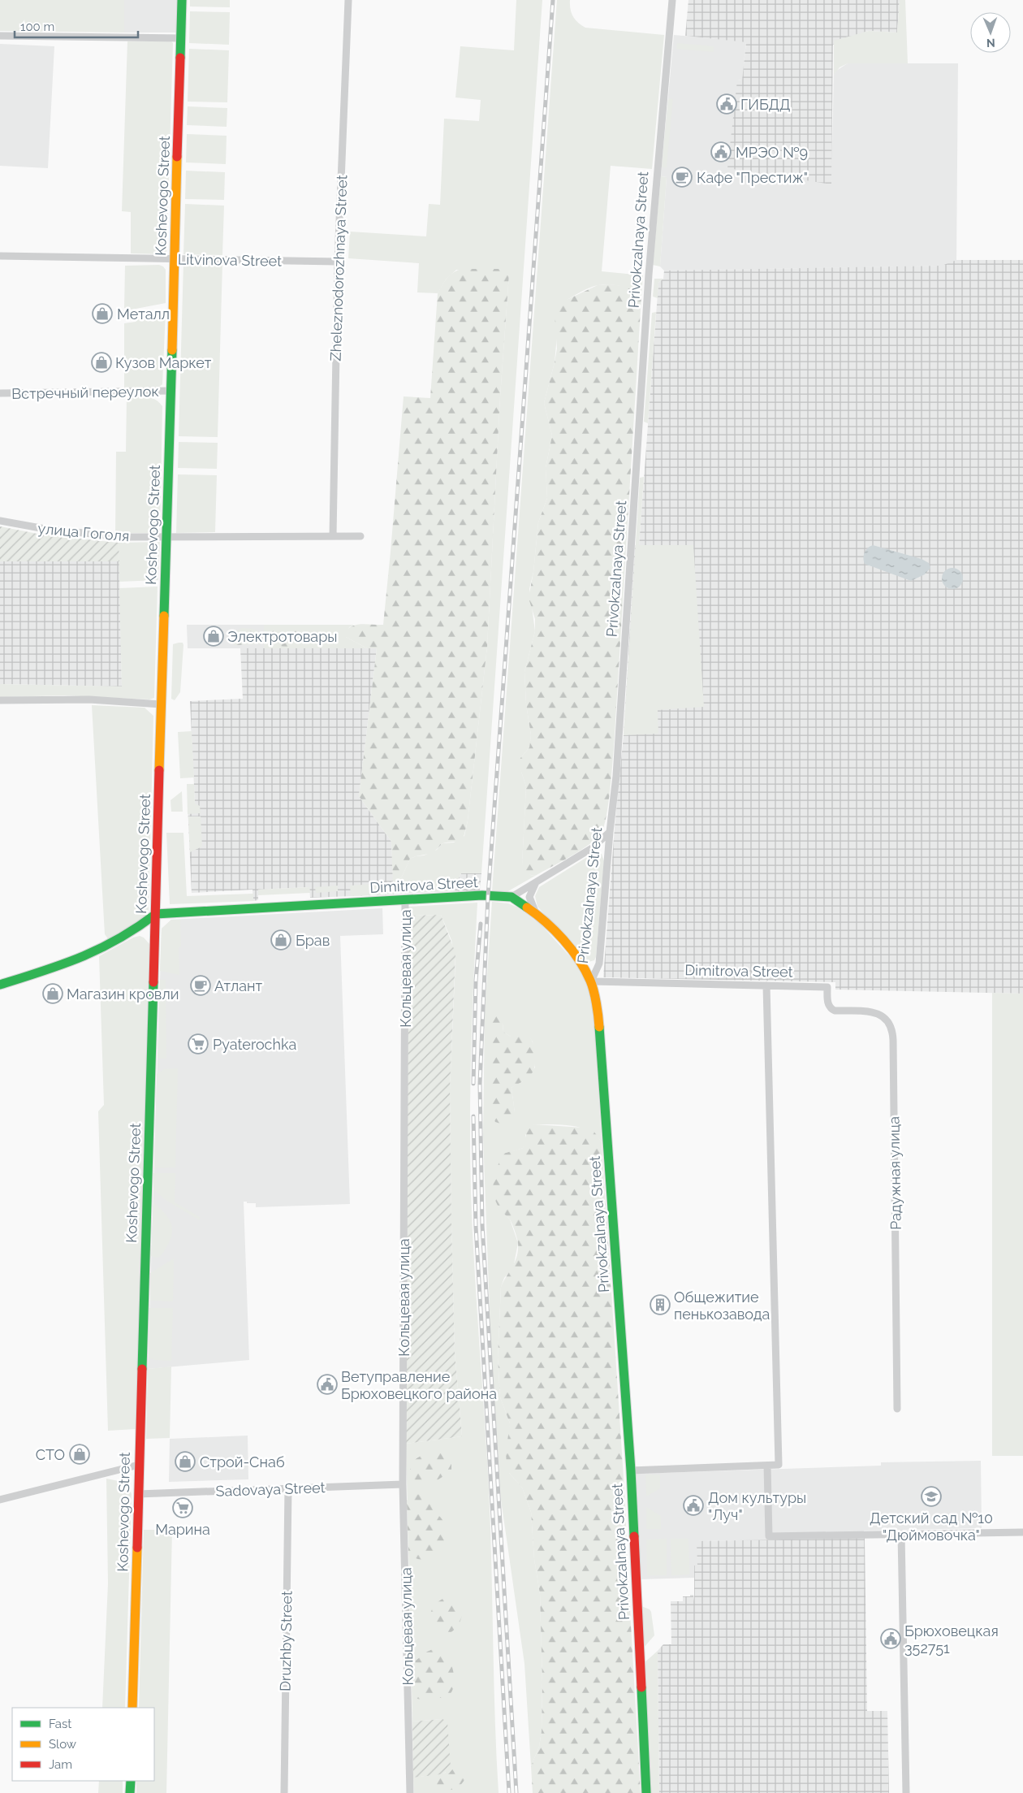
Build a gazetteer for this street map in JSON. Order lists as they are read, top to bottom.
{
  "streets": {
    "main road": ["Koshevogo Street", "Privokzalnaya Street", "Dimitrova Street"],
    "street": [
      "Litvinova Street",
      "Zheleznodorozhnaya Street",
      "Встречный переулок",
      "улица Гоголя",
      "Кольцевая улица",
      "Радужная улица",
      "Sadovaya Street",
      "Druzhby Street"
    ]
  },
  "crossings": [
    ["Koshevogo Street", "Litvinova Street"],
    ["Koshevogo Street", "Встречный переулок"],
    ["Koshevogo Street", "улица Гоголя"],
    ["Koshevogo Street", "Dimitrova Street"],
    ["Koshevogo Street", "Sadovaya Street"],
    ["Privokzalnaya Street", "Dimitrova Street"],
    ["Litvinova Street", "Zheleznodorozhnaya Street"],
    ["Dimitrova Street", "Кольцевая улица"],
    ["Dimitrova Street", "Радужная улица"],
    ["Кольцевая улица", "Sadovaya Street"],
    ["Sadovaya Street", "Druzhby Street"]
  ],
  "places": {
    "public building": [
      "ГИБДД",
      "МРЭО №9",
      "Ветуправление Брюховецкого района",
      "Дом культуры \"Луч\"",
      "Брюховецкая 352751"
    ],
    "cafe": ["Кафе \"Престиж\"", "Атлант"],
    "shop": [
      "Металл",
      "Кузов Маркет",
      "Электротовары",
      "Брав",
      "Магазин кровли",
      "СТО",
      "Строй-Снаб"
    ],
    "supermarket": ["Pyaterochka", "Марина"],
    "building": ["Общежитие пенькозавода"],
    "school or university": ["Детский сад №10 \"Дюймовочка\""]
  },
  "legend": ["Fast", "Slow", "Jam"],
  "scale_bar": "100 m",
  "north": "bottom"
}
